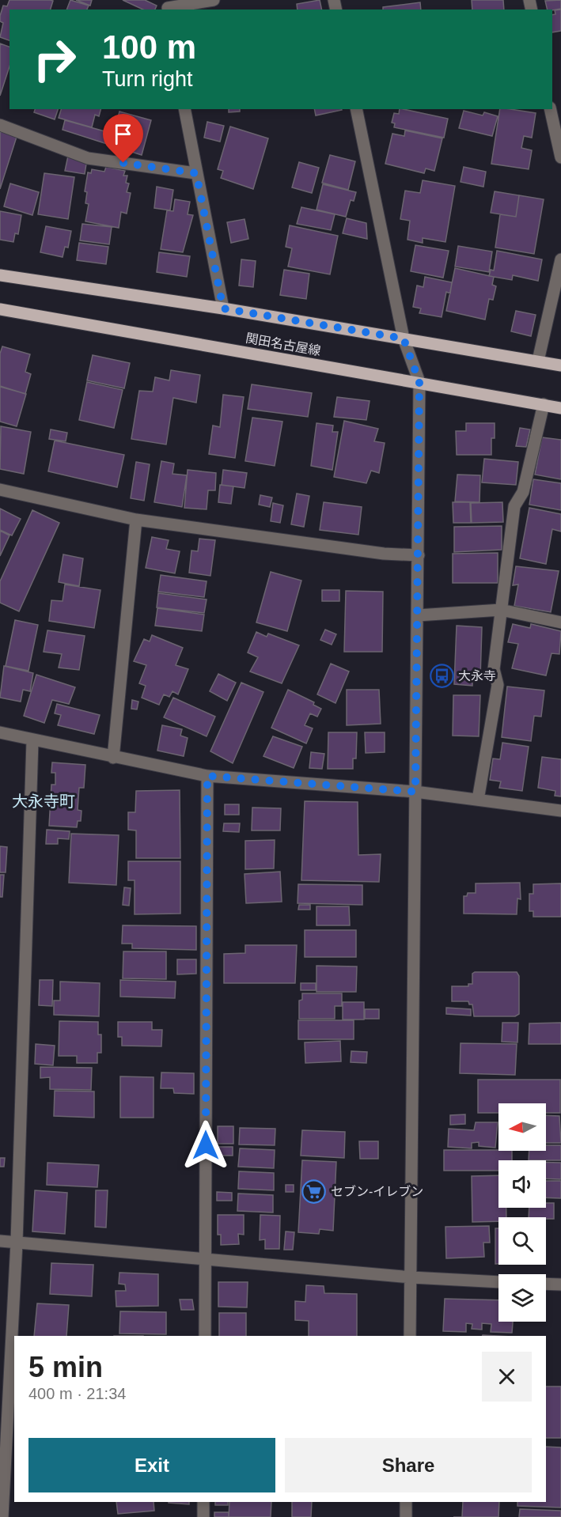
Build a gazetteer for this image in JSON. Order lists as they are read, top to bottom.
{
  "streets": {
    "main road": ["関田名古屋線"]
  },
  "districts": ["大永寺町"],
  "places": {
    "bus stop": ["大永寺"],
    "supermarket": ["セブン-イレブン"]
  },
  "north": "left",
  "page": {
    "turn": ["100 m", "Turn right"],
    "heading": ["5 min", "400 m · 21:34"],
    "buttons": ["Exit", "Share"]
  }
}
